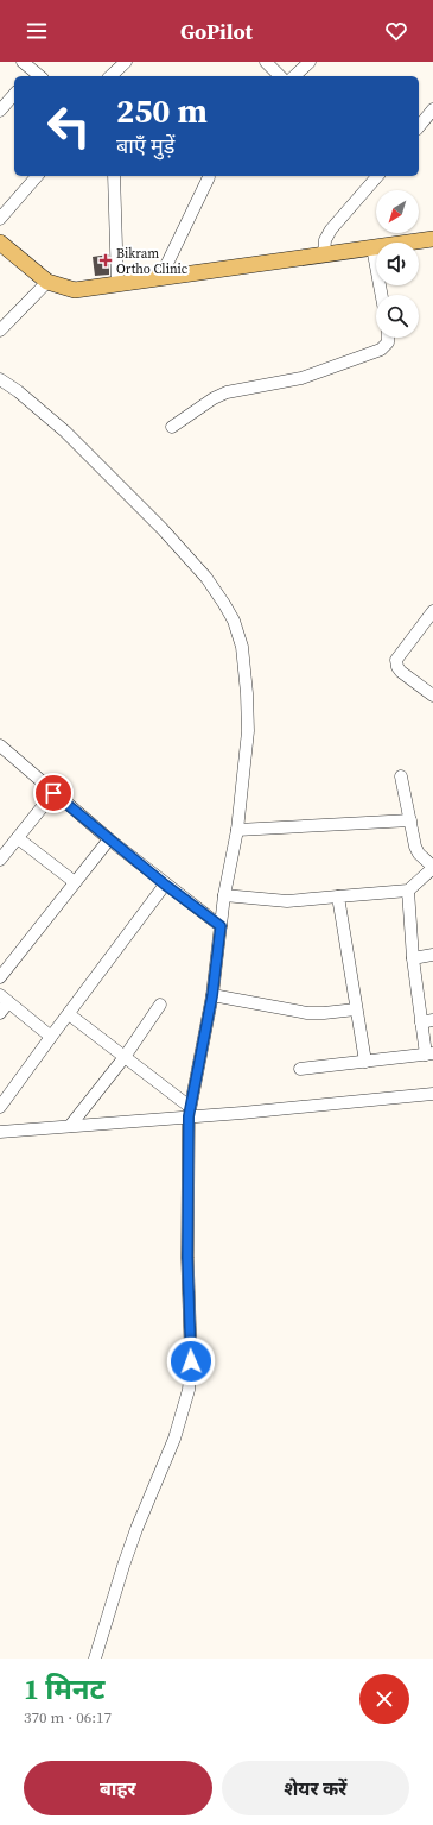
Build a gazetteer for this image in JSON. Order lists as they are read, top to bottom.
{
  "places": {
    "health": ["Bikram Ortho Clinic"]
  },
  "north": "bottom left",
  "page": {
    "header": "GoPilot",
    "turn": ["250 m", "बाएँ मुड़ें"],
    "heading": ["1 मिनट", "370 m · 06:17"],
    "buttons": ["बाहर", "शेयर करें"]
  }
}
